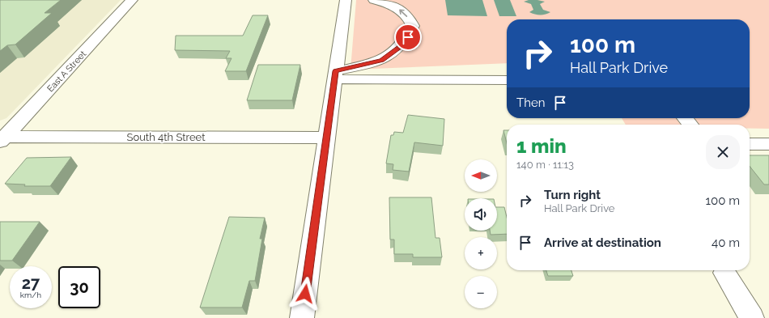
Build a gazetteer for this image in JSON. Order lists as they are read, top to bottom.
{
  "streets": {
    "street": ["East A Street", "South 4th Street"]
  },
  "crossings": [
    ["East A Street", "South 4th Street"]
  ],
  "north": "left",
  "page": {
    "turn": ["100 m", "Hall Park Drive"],
    "then": "Then",
    "heading": ["1 min", "140 m · 11:13"],
    "map_buttons": ["+", "−"],
    "list": [
      {
        "name": "Turn right",
        "note": "Hall Park Drive",
        "value": "100 m"
      },
      {
        "name": "Arrive at destination",
        "value": "40 m"
      }
    ],
    "speed": "27 km/h",
    "limit": "30"
  }
}
